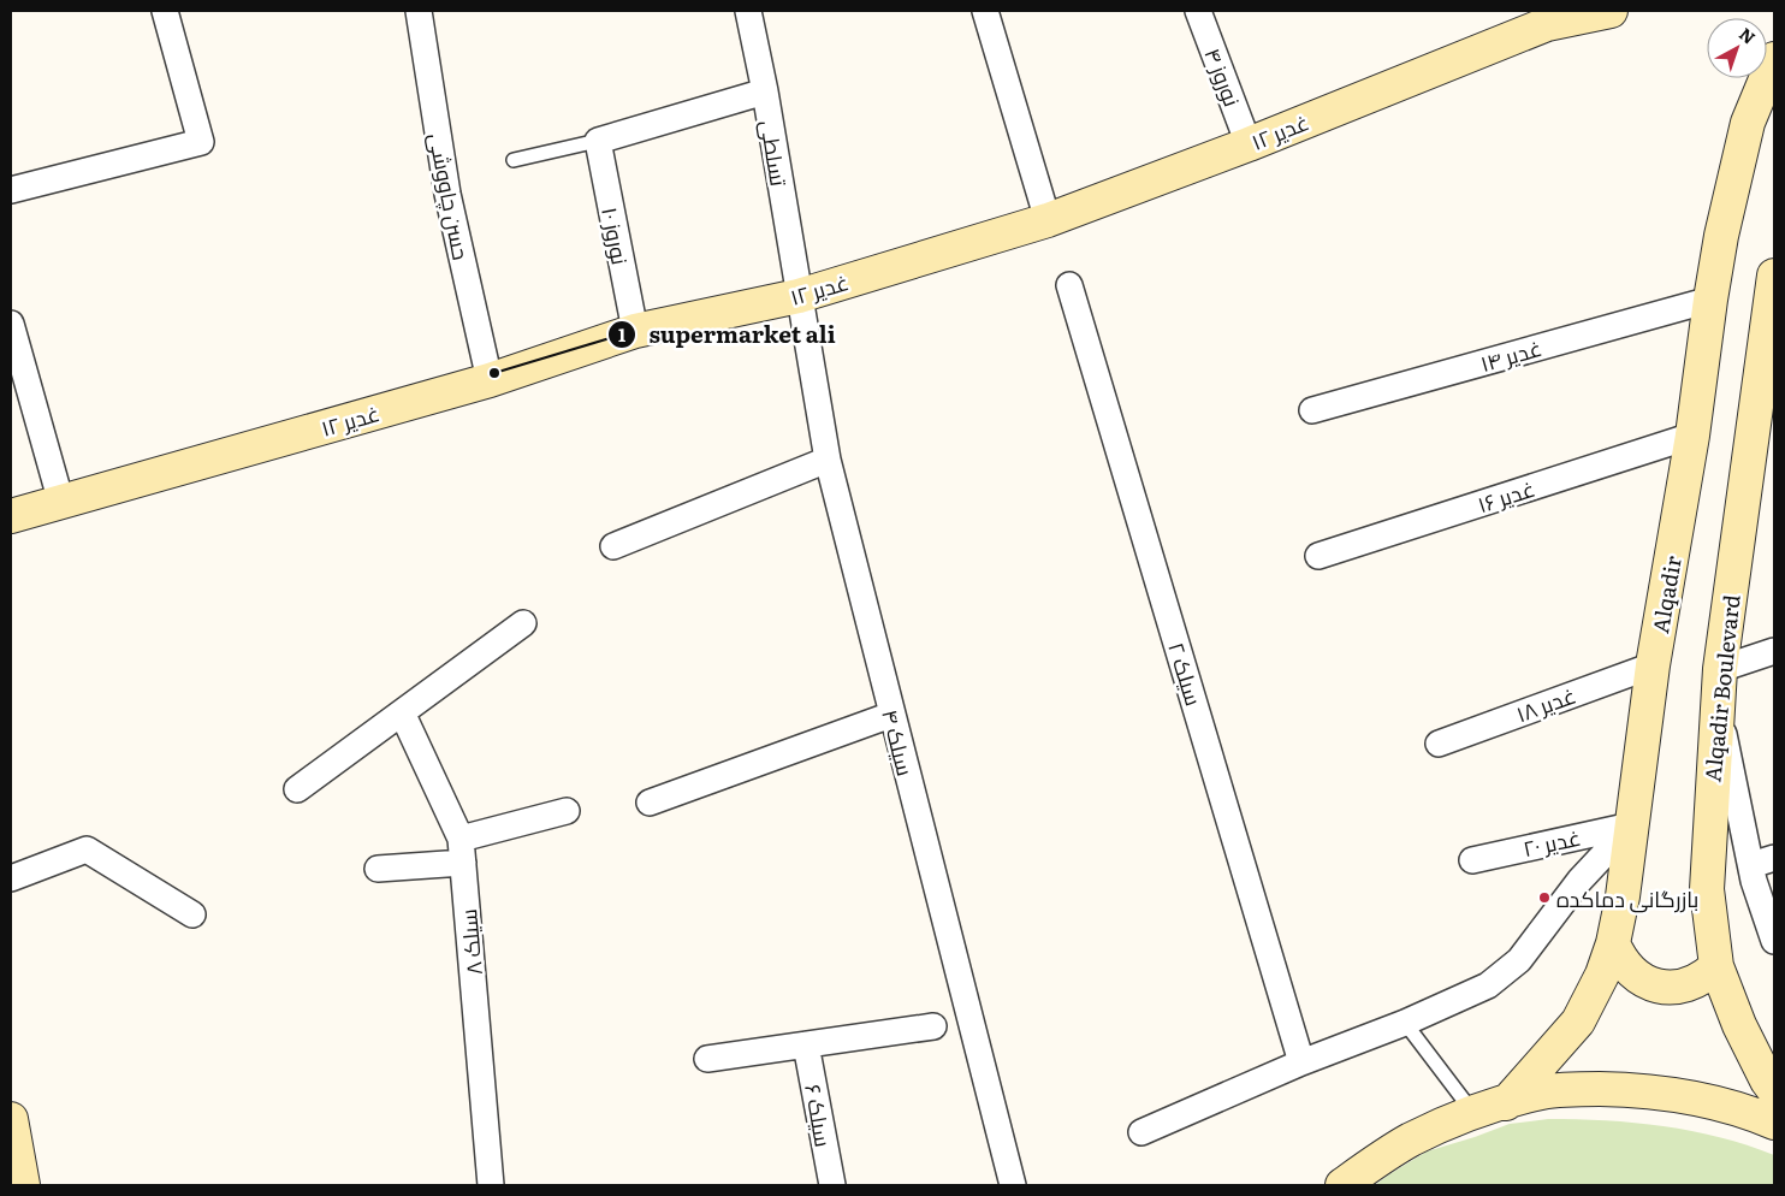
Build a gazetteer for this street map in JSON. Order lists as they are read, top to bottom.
{
  "streets": {
    "main road": ["غدیر ۱۲", "Alqadir", "Alqadir Boulevard"],
    "street": [
      "نوروز ۴",
      "تسلطی",
      "حسن چاووشی",
      "نوروز ۱۰",
      "غدیر ۱۴",
      "غدیر ۱۶",
      "سیلک ۲",
      "غدیر ۱۸",
      "سیلک ۴",
      "غدیر ۲۰",
      "سیلک ۸",
      "سیلک ۶"
    ]
  },
  "crossings": [
    ["نوروز ۴", "غدیر ۱۲"],
    ["غدیر ۱۲", "تسلطی"],
    ["غدیر ۱۲", "حسن چاووشی"],
    ["غدیر ۱۲", "نوروز ۱۰"],
    ["غدیر ۱۲", "سیلک ۴"],
    ["تسلطی", "سیلک ۴"],
    ["غدیر ۱۴", "Alqadir"],
    ["غدیر ۱۶", "Alqadir"],
    ["Alqadir", "غدیر ۱۸"],
    ["Alqadir", "غدیر ۲۰"]
  ],
  "places": ["supermarket ali", "بازرگانی دماکده"],
  "north": "top right"
}
